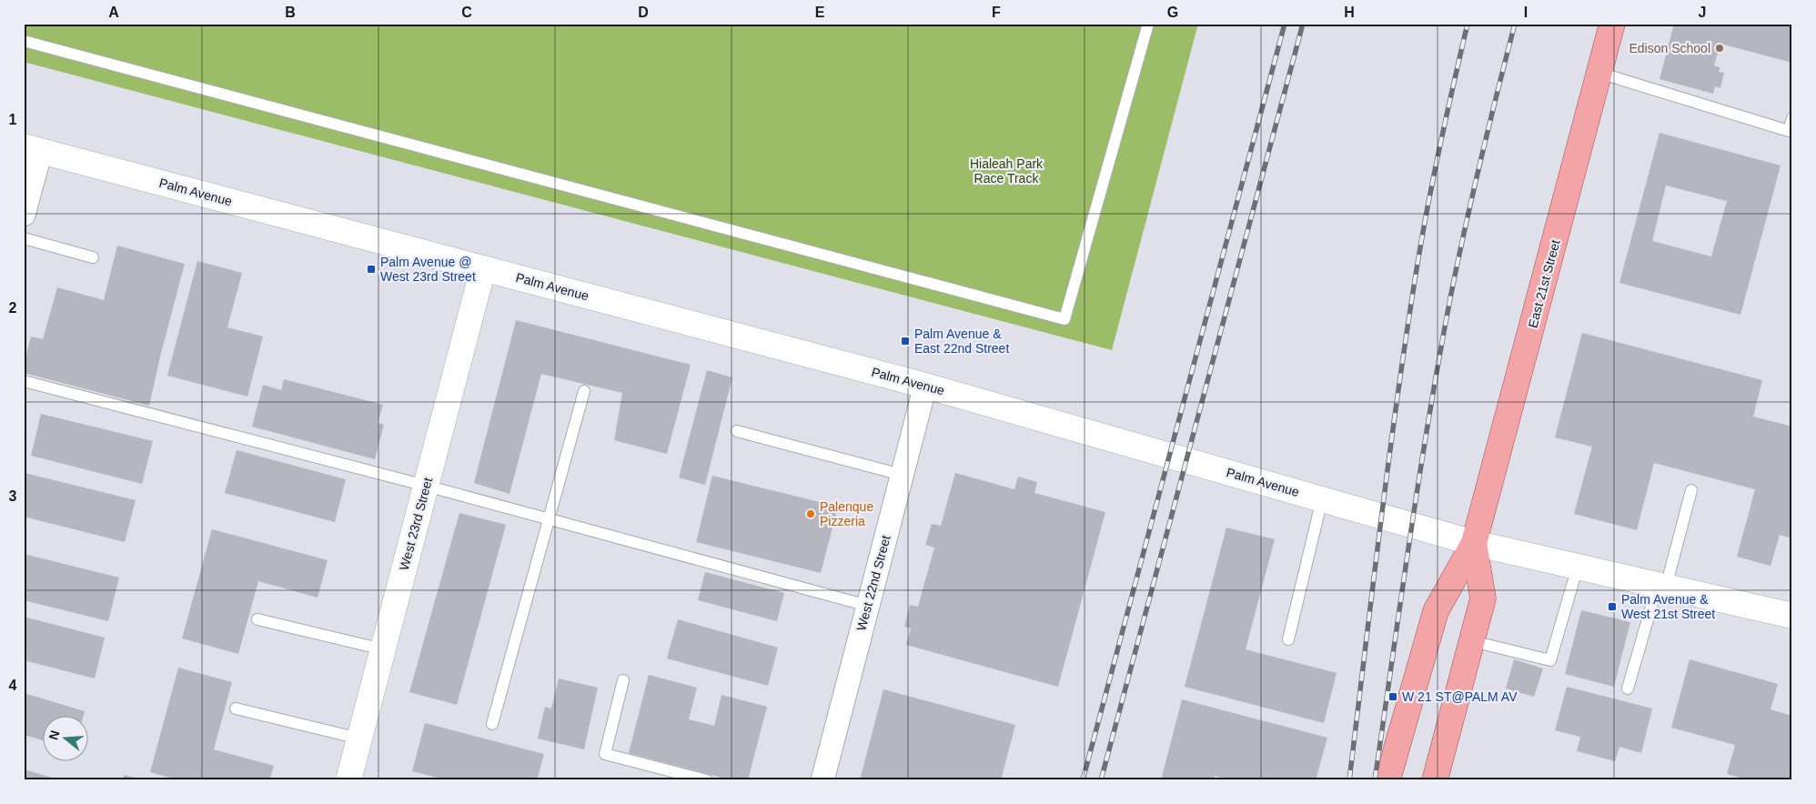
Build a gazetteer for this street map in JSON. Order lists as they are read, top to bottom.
{
  "streets": {
    "main road": ["Palm Avenue", "East 21st Street", "West 23rd Street"],
    "street": ["West 22nd Street"]
  },
  "crossings": [
    ["Palm Avenue", "East 21st Street"],
    ["Palm Avenue", "West 23rd Street"],
    ["Palm Avenue", "West 22nd Street"]
  ],
  "parks": ["Hialeah Park Race Track"],
  "places": {
    "other": ["Edison School", "Palenque Pizzeria"],
    "transit": [
      "Palm Avenue @ West 23rd Street",
      "Palm Avenue & East 22nd Street",
      "Palm Avenue & West 21st Street",
      "W 21 ST@PALM AV"
    ]
  },
  "north": "left",
  "grid": {
    "columns": [
      "A",
      "B",
      "C",
      "D",
      "E",
      "F",
      "G",
      "H",
      "I",
      "J"
    ],
    "rows": [
      "1",
      "2",
      "3",
      "4"
    ]
  }
}
